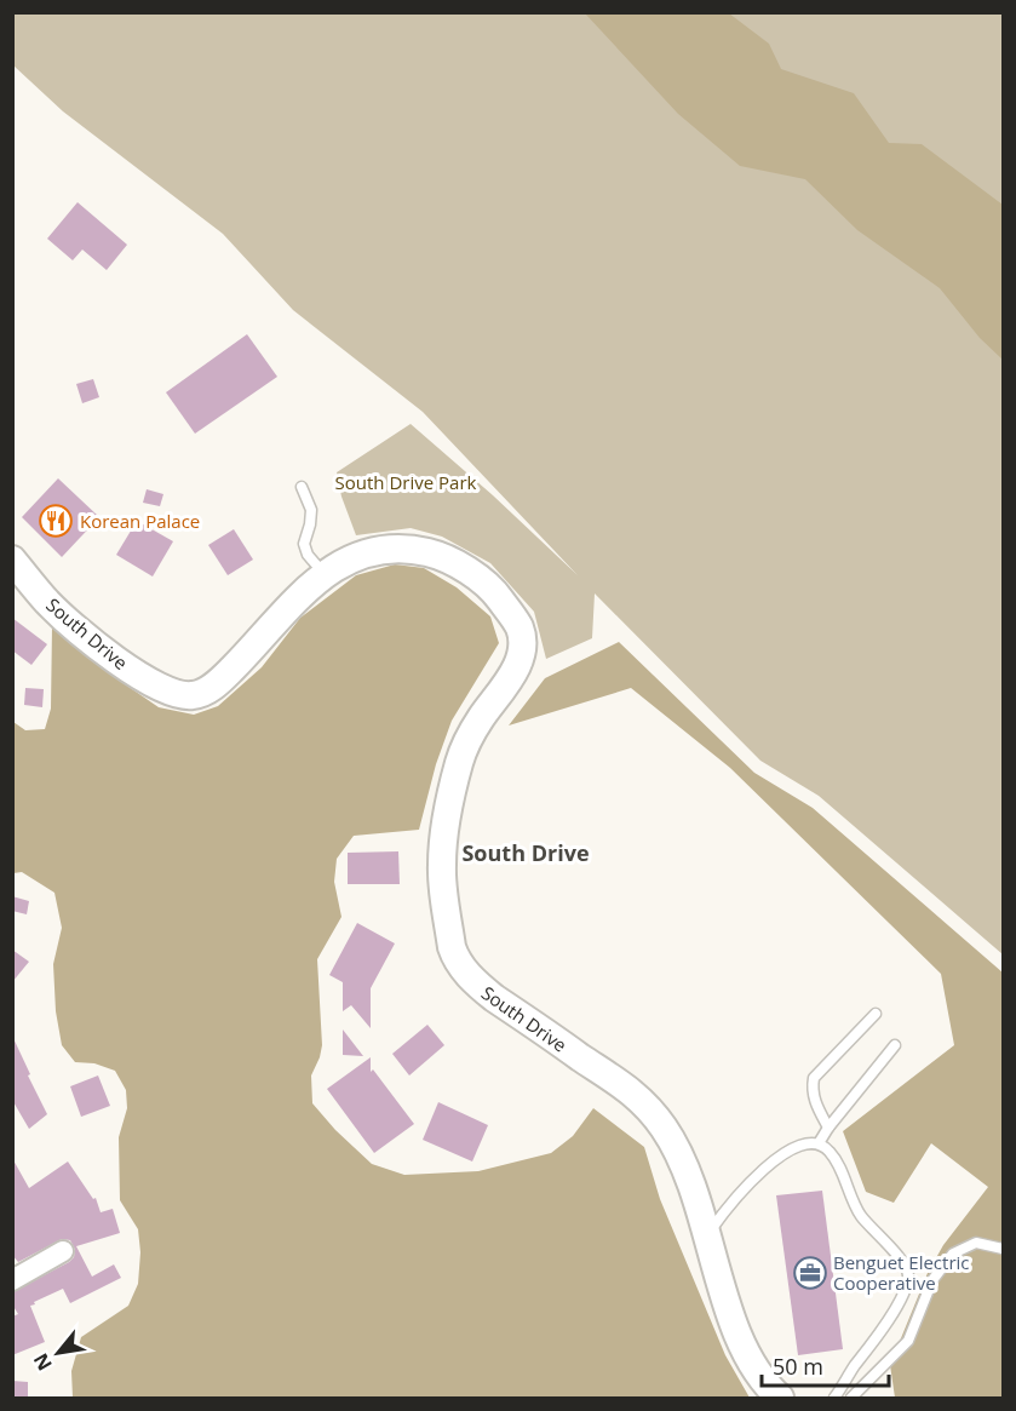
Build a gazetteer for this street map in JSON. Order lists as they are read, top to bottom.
{
  "streets": {
    "main road": ["South Drive"]
  },
  "districts": ["South Drive"],
  "parks": ["South Drive Park"],
  "places": {
    "restaurant": ["Korean Palace"],
    "office": ["Benguet Electric Cooperative"]
  },
  "scale_bar": "50 m",
  "north": "bottom left"
}
